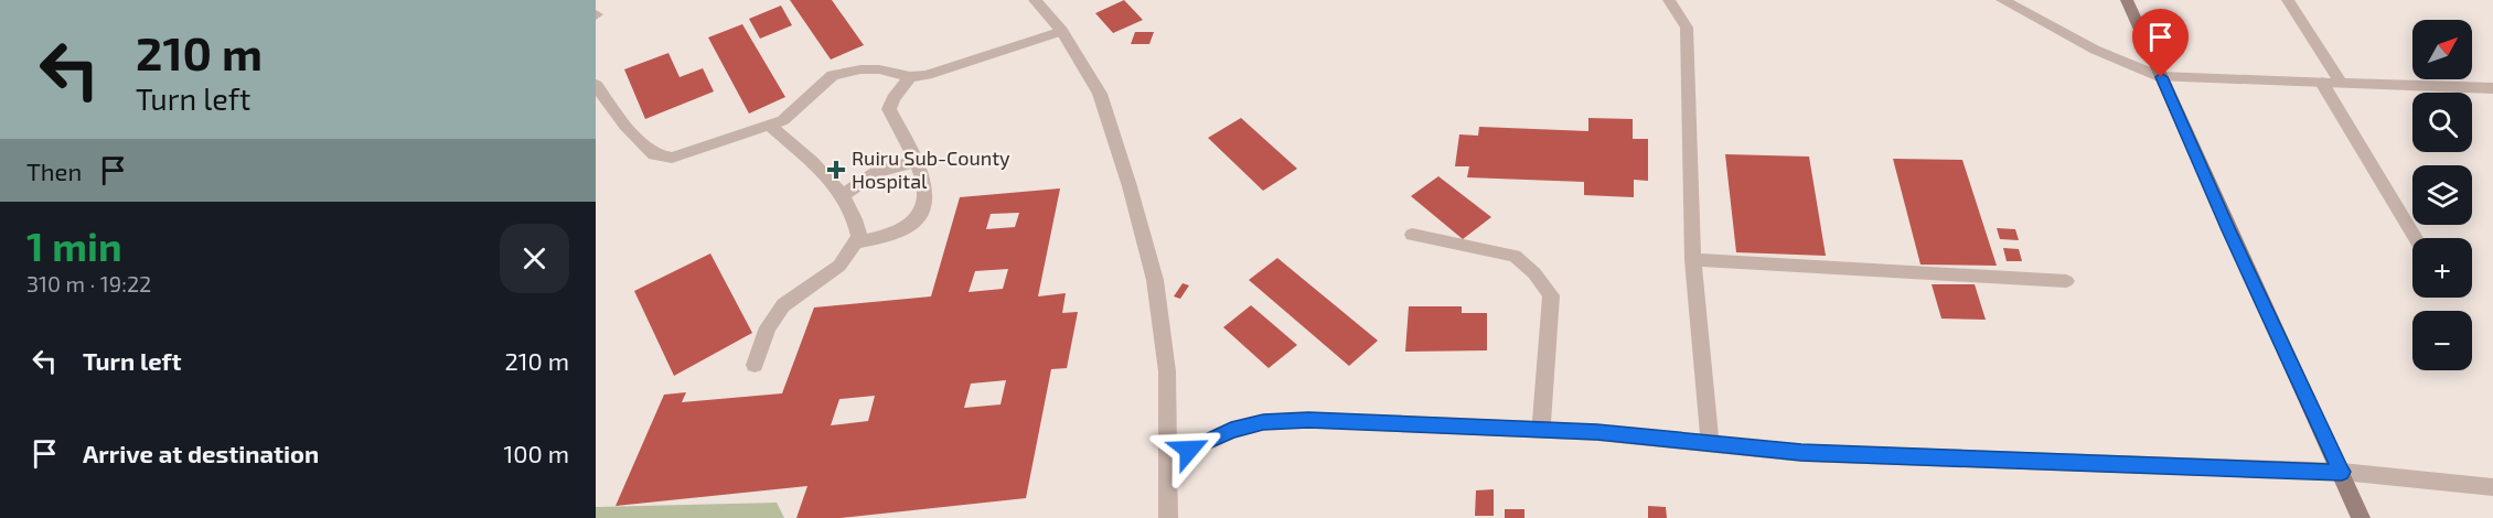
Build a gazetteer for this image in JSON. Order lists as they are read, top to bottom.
{
  "places": {
    "health": ["Ruiru Sub-County Hospital"]
  },
  "north": "top right",
  "page": {
    "turn": ["210 m", "Turn left"],
    "map_buttons": ["+", "−"],
    "then": "Then",
    "heading": ["1 min", "310 m · 19:22"],
    "list": [
      {
        "name": "Turn left",
        "value": "210 m"
      },
      {
        "name": "Arrive at destination",
        "value": "100 m"
      }
    ]
  }
}
